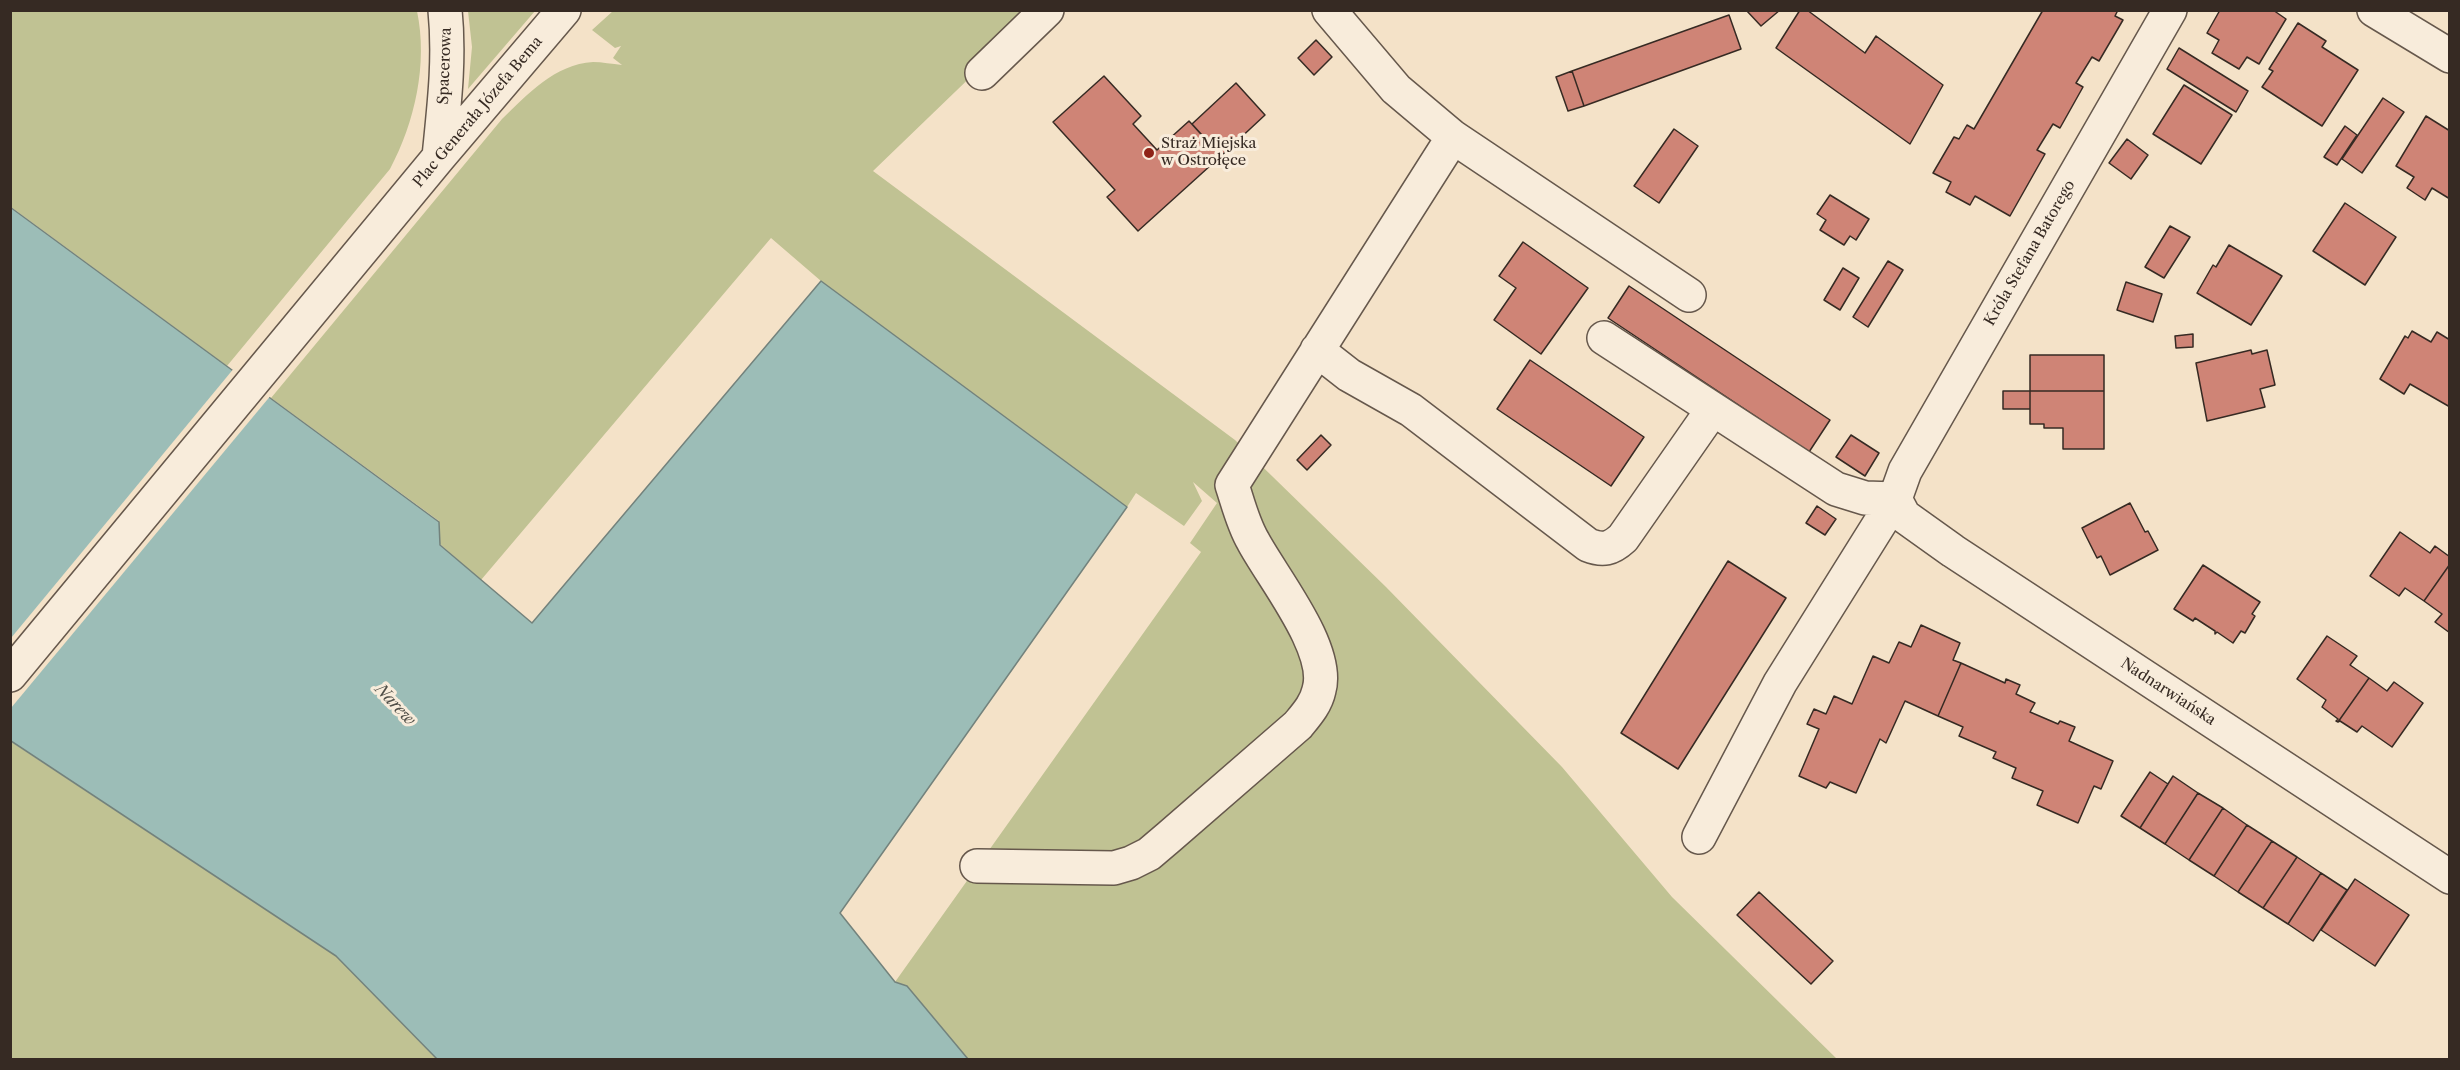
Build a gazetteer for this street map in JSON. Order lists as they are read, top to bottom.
{
  "streets": {
    "street": [
      "Spacerowa",
      "Plac Generała Józefa Bema",
      "Króla Stefana Batorego",
      "Nadnarwiańska"
    ]
  },
  "crossings": [
    ["Spacerowa", "Plac Generała Józefa Bema"],
    ["Króla Stefana Batorego", "Nadnarwiańska"]
  ],
  "water": ["Narew"],
  "places": ["Straż Miejska w Ostrołęce"]
}
